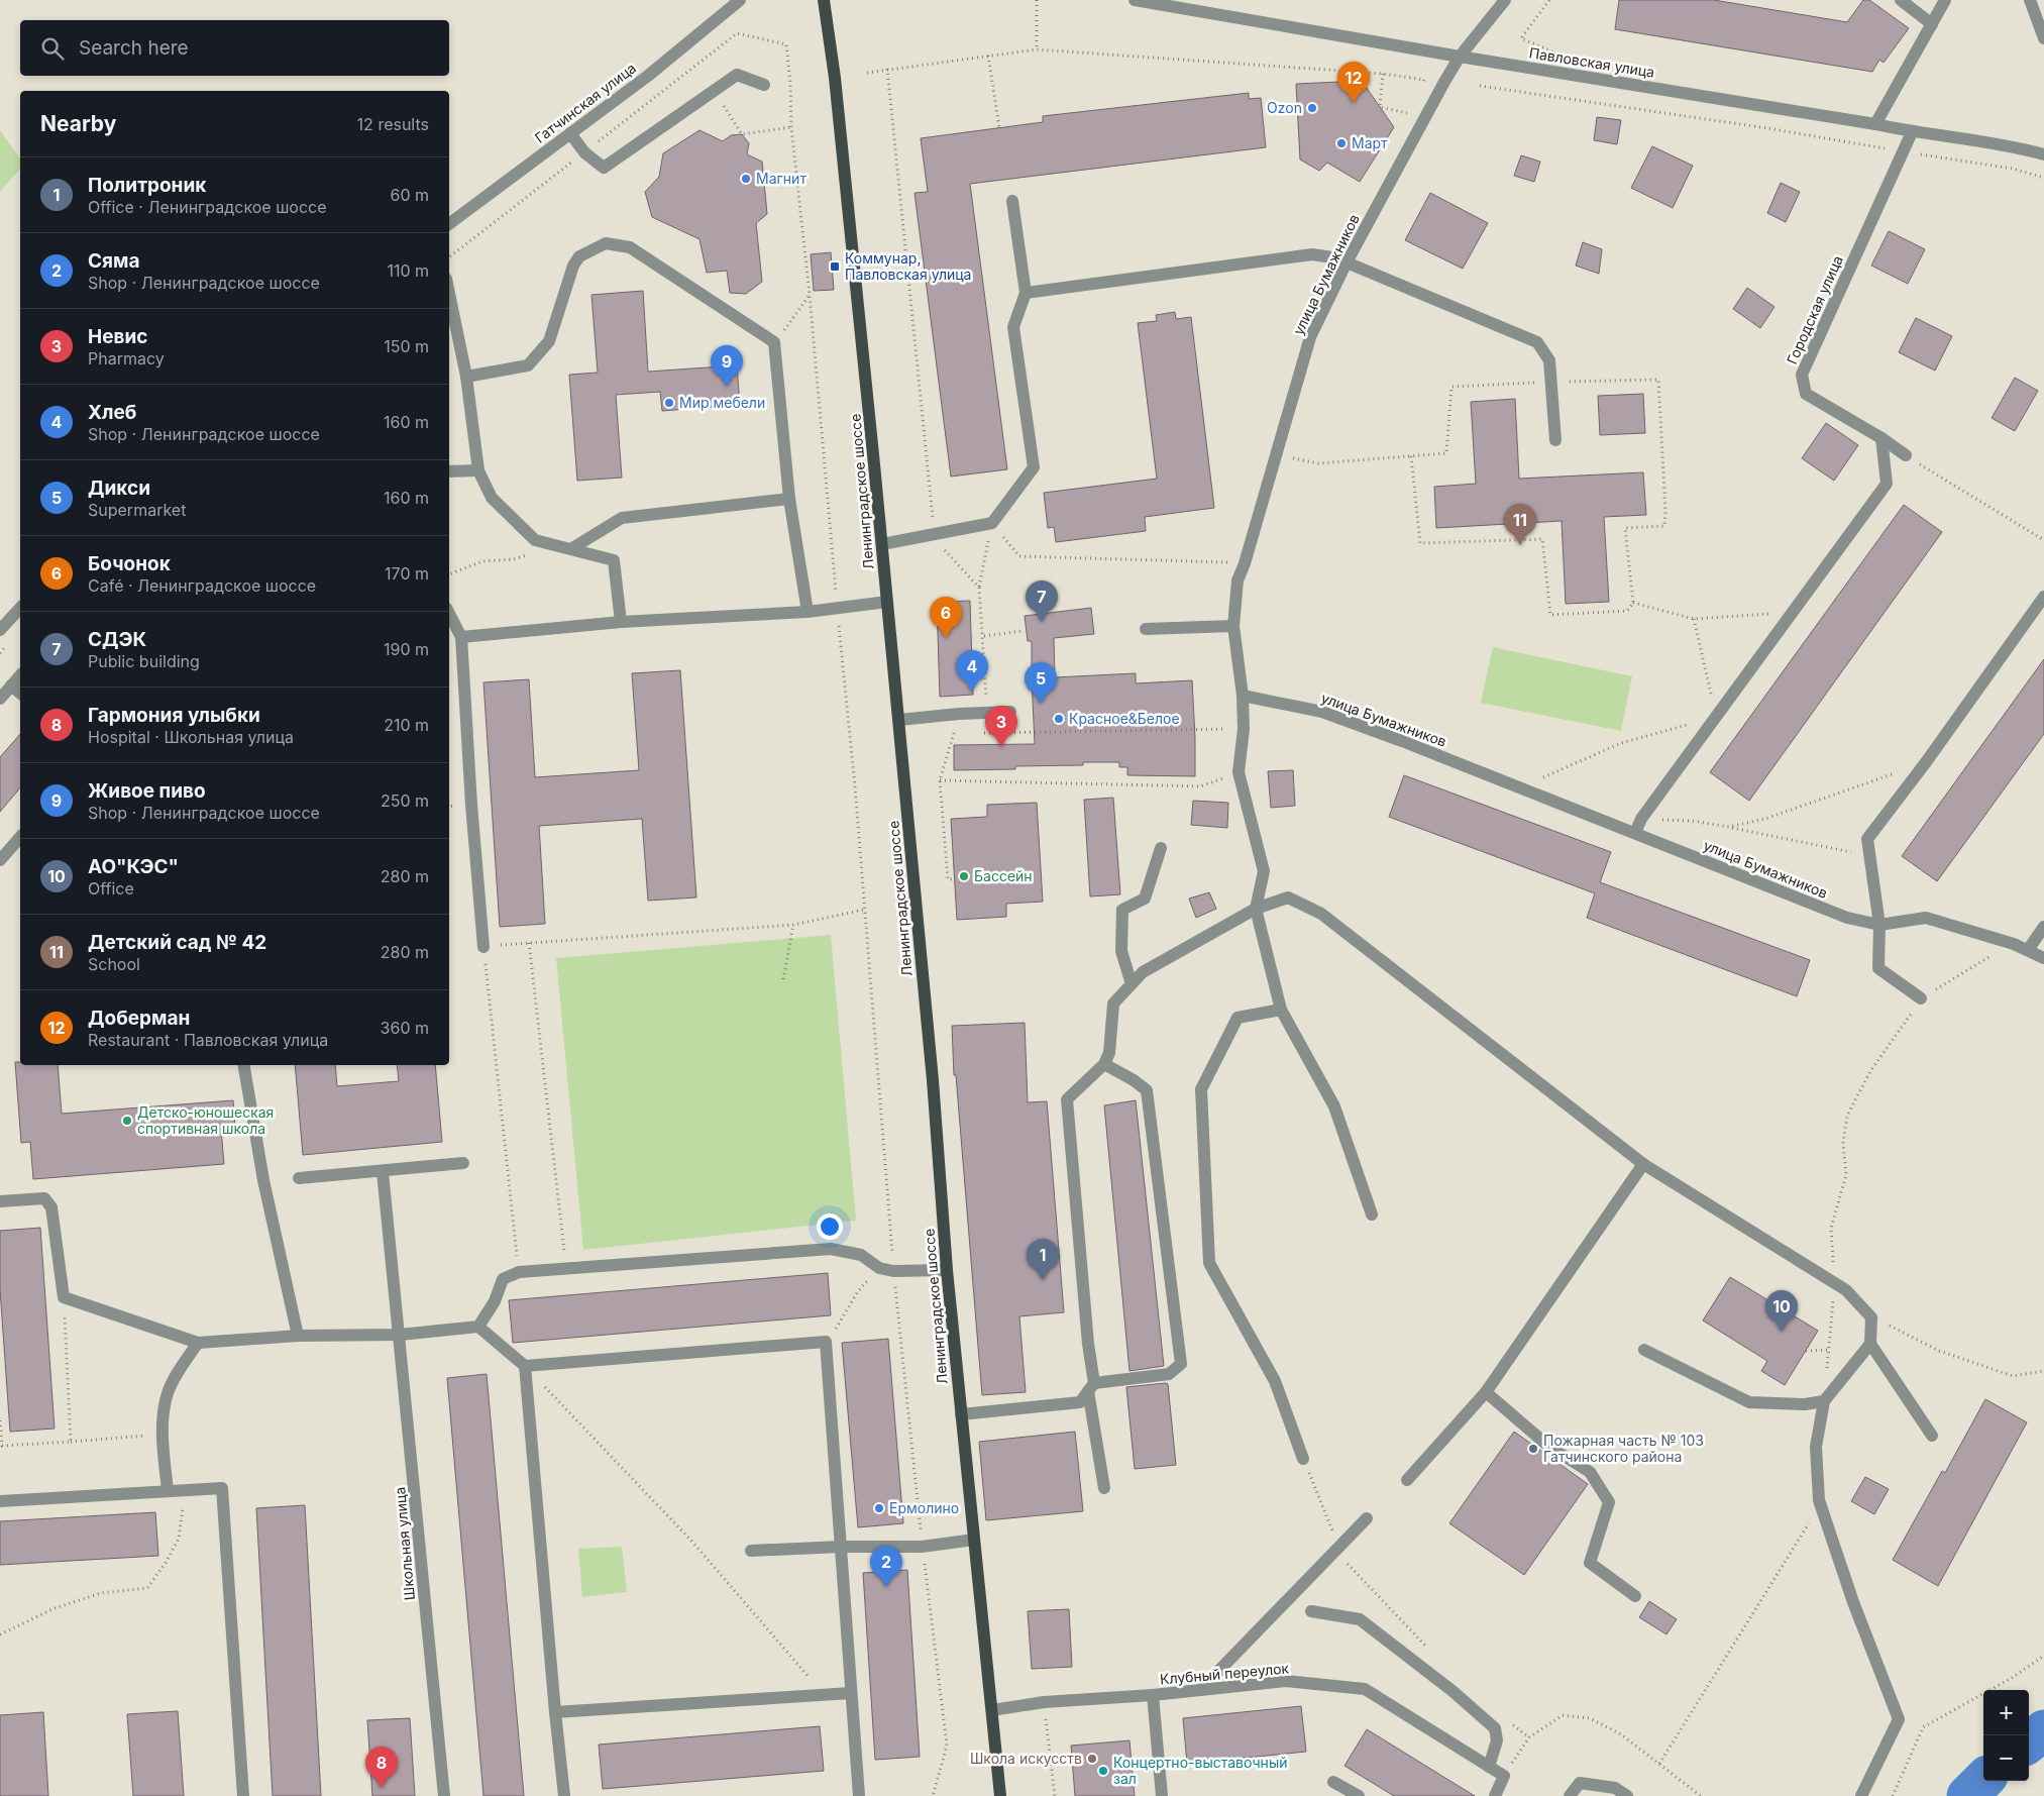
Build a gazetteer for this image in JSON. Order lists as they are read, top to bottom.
{
  "streets": {
    "main road": ["Ленинградское шоссе"],
    "street": [
      "Павловская улица",
      "Гатчинская улица",
      "улица Бумажников",
      "Городская улица",
      "Школьная улица",
      "Клубный переулок"
    ]
  },
  "crossings": [
    ["Павловская улица", "улица Бумажников"],
    ["Павловская улица", "Городская улица"],
    ["Ленинградское шоссе", "Клубный переулок"]
  ],
  "places": {
    "other": [
      "Ozon",
      "Март",
      "Магнит",
      "Мир мебели",
      "Красное&Белое",
      "Бассейн",
      "Детско-юношеская спортивная школа",
      "Пожарная часть № 103 Гатчинского района",
      "Ермолино",
      "Школа искусств",
      "Концертно-выставочный зал"
    ],
    "transit": ["Коммунар, Павловская улица"]
  },
  "page": {
    "search": "Search here",
    "pins": [
      "12",
      "9",
      "11",
      "7",
      "6",
      "4",
      "5",
      "3",
      "1",
      "10",
      "2",
      "8"
    ],
    "heading": ["Nearby", "12 results"],
    "list": [
      {
        "mark": "1",
        "name": "Политроник",
        "note": "Office · Ленинградское шоссе",
        "value": "60 m"
      },
      {
        "mark": "2",
        "name": "Сяма",
        "note": "Shop · Ленинградское шоссе",
        "value": "110 m"
      },
      {
        "mark": "3",
        "name": "Невис",
        "note": "Pharmacy",
        "value": "150 m"
      },
      {
        "mark": "4",
        "name": "Хлеб",
        "note": "Shop · Ленинградское шоссе",
        "value": "160 m"
      },
      {
        "mark": "5",
        "name": "Дикси",
        "note": "Supermarket",
        "value": "160 m"
      },
      {
        "mark": "6",
        "name": "Бочонок",
        "note": "Café · Ленинградское шоссе",
        "value": "170 m"
      },
      {
        "mark": "7",
        "name": "СДЭК",
        "note": "Public building",
        "value": "190 m"
      },
      {
        "mark": "8",
        "name": "Гармония улыбки",
        "note": "Hospital · Школьная улица",
        "value": "210 m"
      },
      {
        "mark": "9",
        "name": "Живое пиво",
        "note": "Shop · Ленинградское шоссе",
        "value": "250 m"
      },
      {
        "mark": "10",
        "name": "АО\"КЭС\"",
        "note": "Office",
        "value": "280 m"
      },
      {
        "mark": "11",
        "name": "Детский сад № 42",
        "note": "School",
        "value": "280 m"
      },
      {
        "mark": "12",
        "name": "Доберман",
        "note": "Restaurant · Павловская улица",
        "value": "360 m"
      }
    ],
    "map_buttons": ["+", "−"]
  }
}
